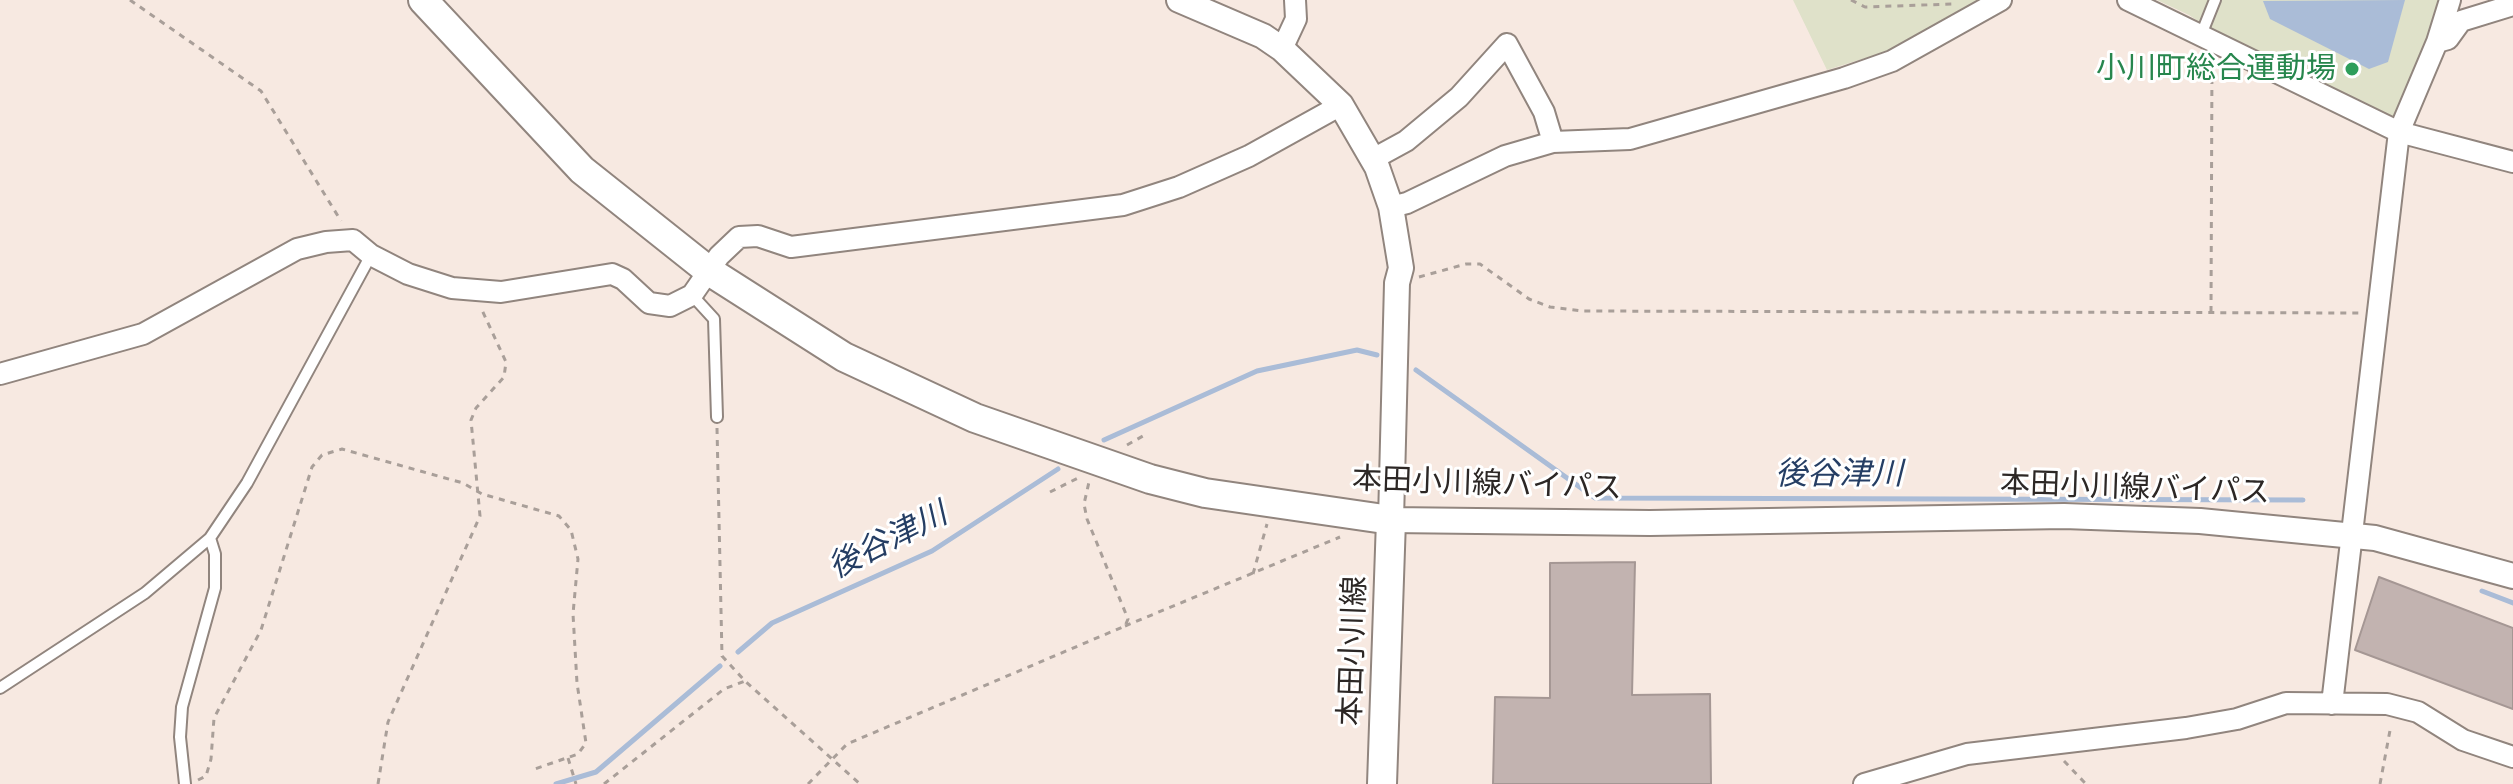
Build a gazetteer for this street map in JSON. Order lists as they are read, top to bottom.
{
  "streets": {
    "main road": ["本田小川線バイパス", "本田小川線"]
  },
  "crossings": [
    ["本田小川線バイパス", "本田小川線"]
  ],
  "water": ["後谷津川"],
  "places": ["小川町総合運動場"]
}
